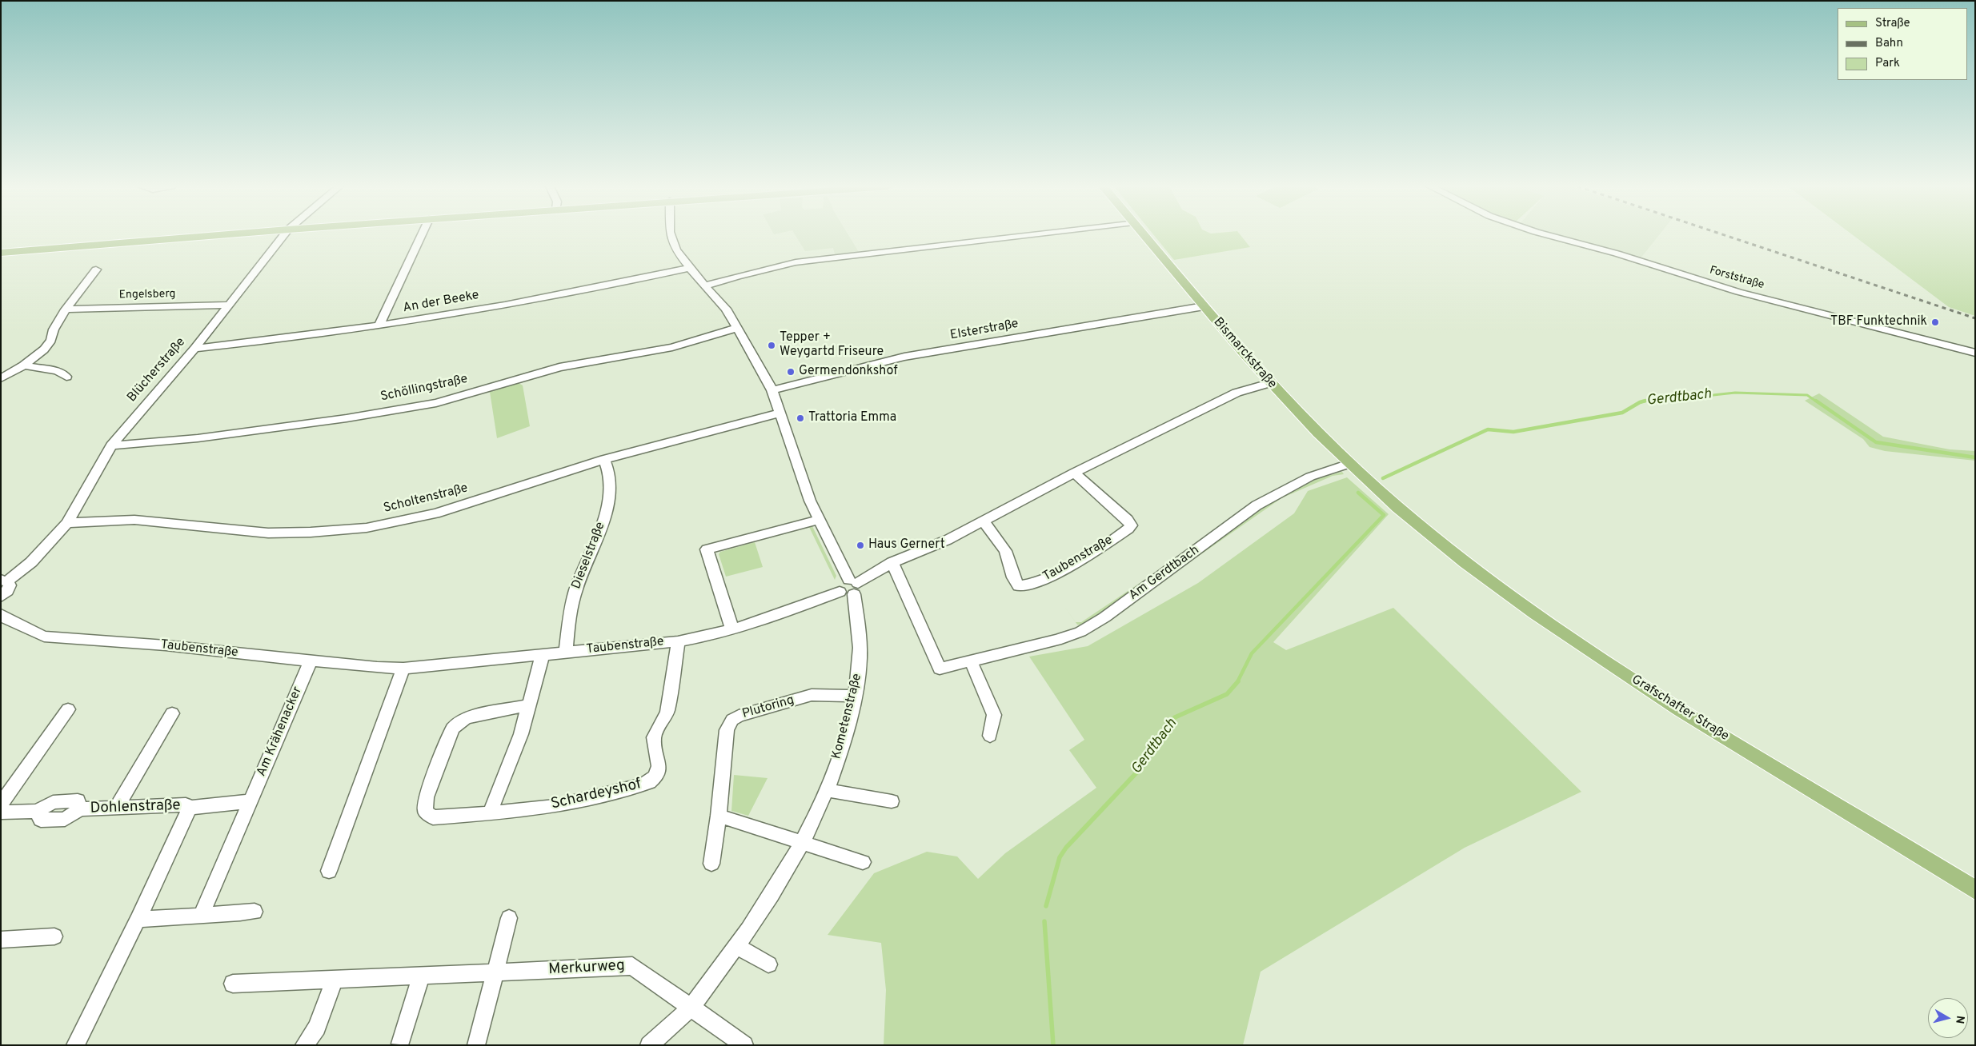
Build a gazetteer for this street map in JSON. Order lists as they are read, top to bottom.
{
  "streets": {
    "main road": ["Bismarckstraße", "Grafschafter Straße"],
    "street": [
      "Forststraße",
      "Engelsberg",
      "An der Beeke",
      "Elsterstraße",
      "Blücherstraße",
      "Schöllingstraße",
      "Scholtenstraße",
      "Dieselstraße",
      "Taubenstraße",
      "Am Gerdtbach",
      "Plutoring",
      "Kometenstraße",
      "Am Krähenacker",
      "Schardeyshof",
      "Dohlenstraße",
      "Merkurweg"
    ]
  },
  "crossings": [
    ["Engelsberg", "Blücherstraße"],
    ["An der Beeke", "Blücherstraße"],
    ["An der Beeke", "Kometenstraße"],
    ["Elsterstraße", "Bismarckstraße"],
    ["Elsterstraße", "Kometenstraße"],
    ["Bismarckstraße", "Taubenstraße"],
    ["Bismarckstraße", "Am Gerdtbach"],
    ["Bismarckstraße", "Grafschafter Straße"],
    ["Blücherstraße", "Schöllingstraße"],
    ["Blücherstraße", "Scholtenstraße"],
    ["Schöllingstraße", "Kometenstraße"],
    ["Scholtenstraße", "Dieselstraße"],
    ["Scholtenstraße", "Kometenstraße"],
    ["Dieselstraße", "Taubenstraße"],
    ["Taubenstraße", "Am Gerdtbach"],
    ["Taubenstraße", "Kometenstraße"],
    ["Taubenstraße", "Am Krähenacker"],
    ["Taubenstraße", "Schardeyshof"],
    ["Plutoring", "Kometenstraße"],
    ["Kometenstraße", "Merkurweg"]
  ],
  "water": ["Gerdtbach"],
  "places": [
    "TBF Funktechnik",
    "Tepper + Weygartd Friseure",
    "Germendonkshof",
    "Trattoria Emma",
    "Haus Gernert"
  ],
  "legend": ["Straße", "Bahn", "Park"],
  "north": "right"
}
